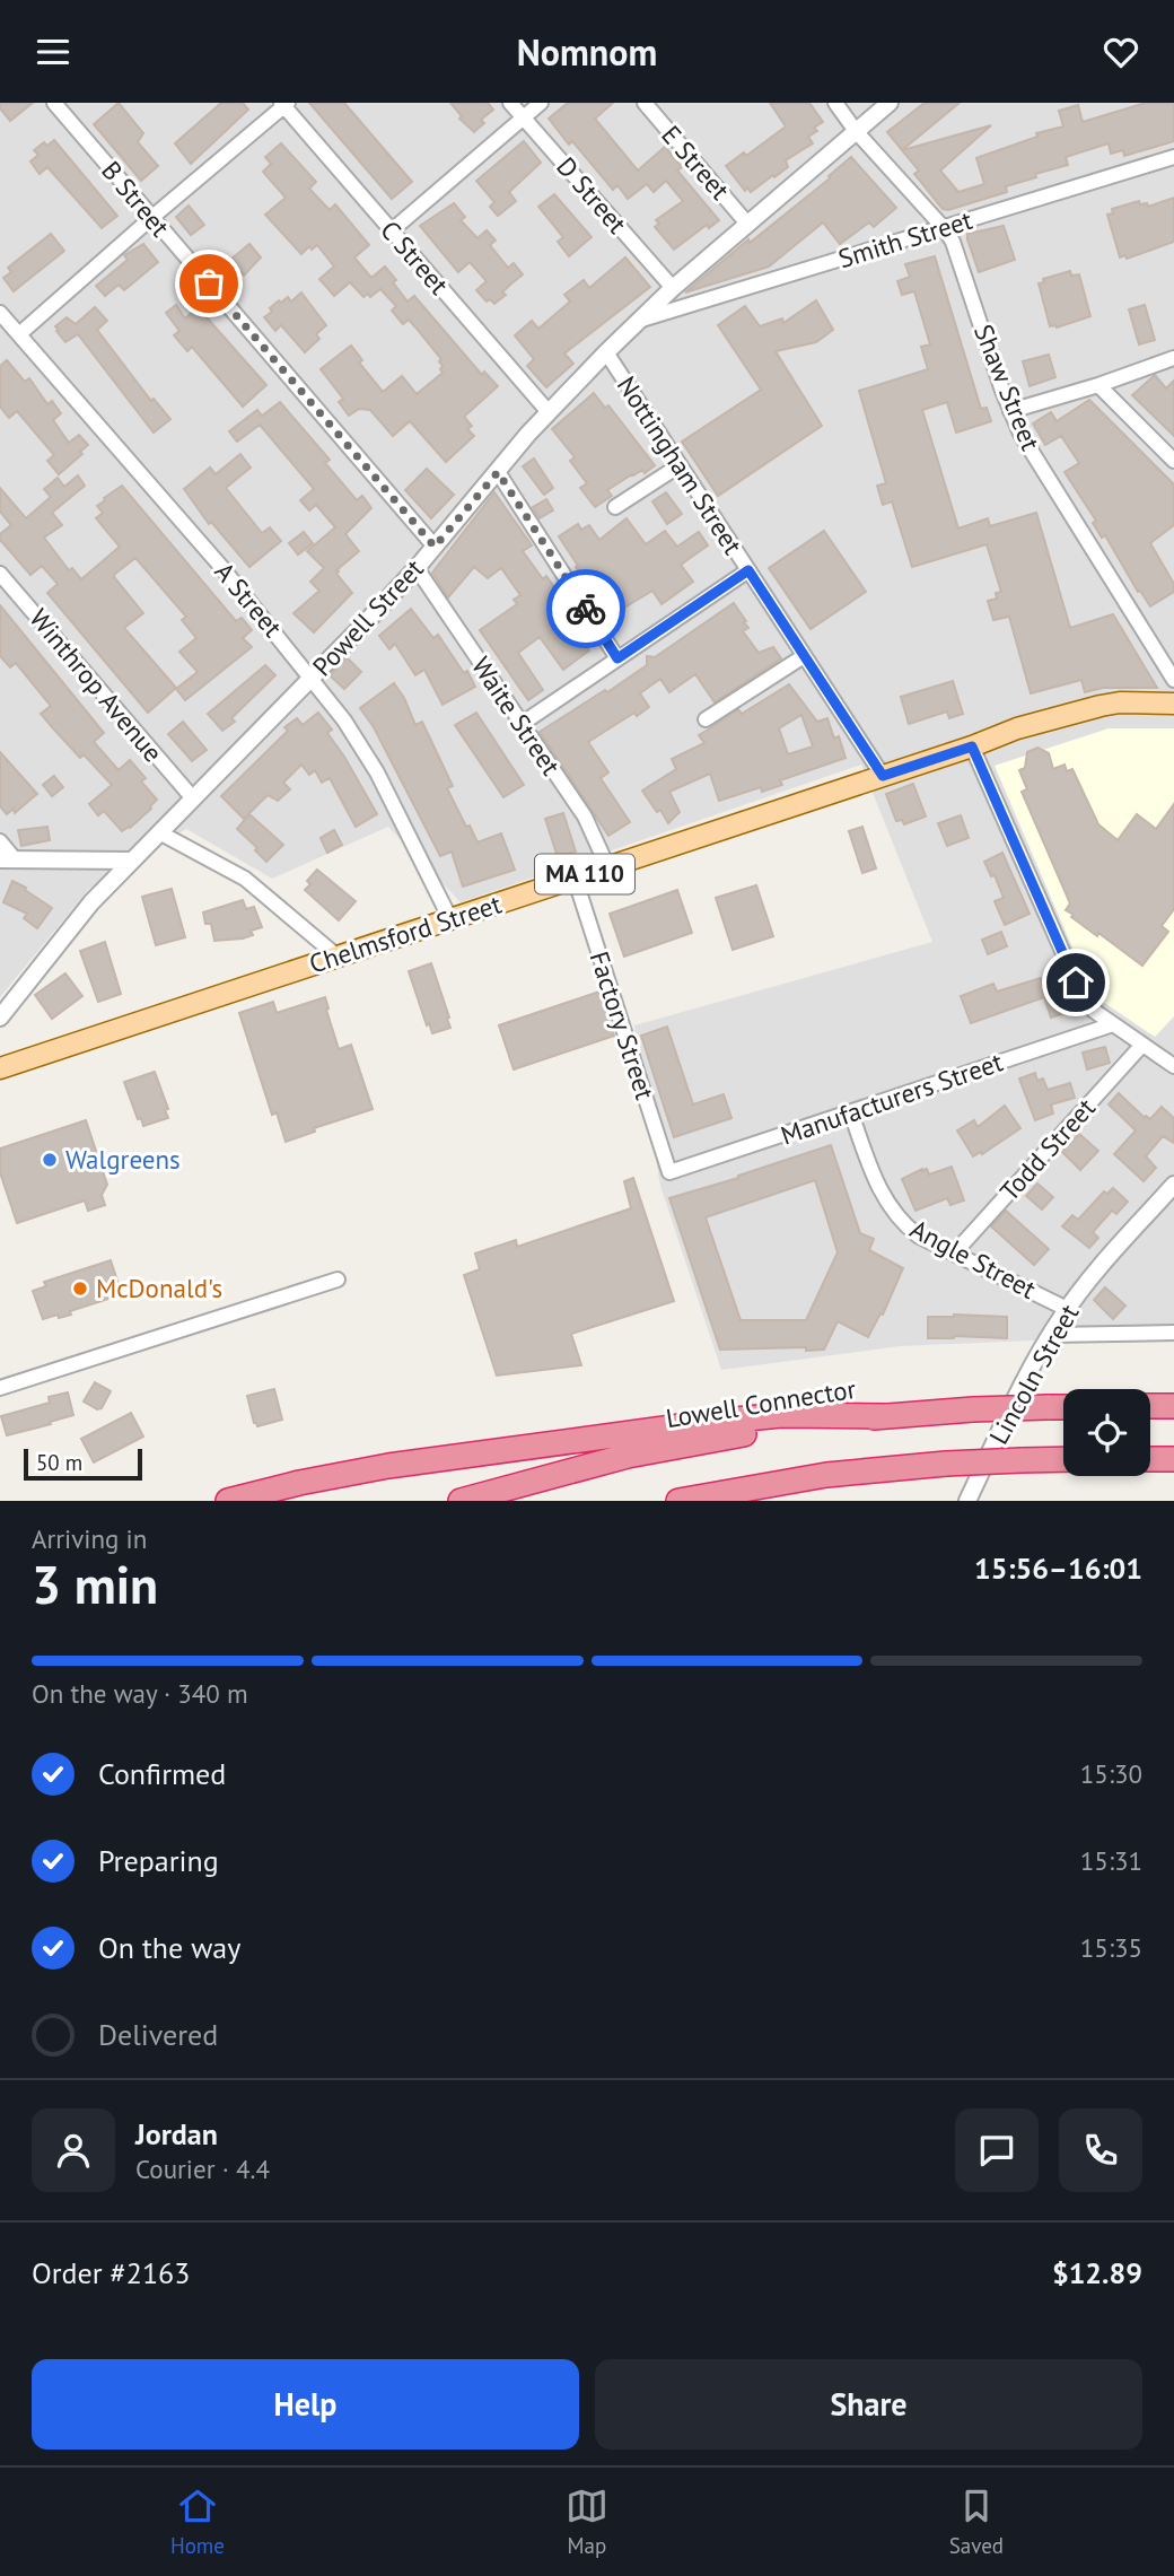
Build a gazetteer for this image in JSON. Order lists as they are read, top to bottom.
{
  "streets": {
    "highway": ["Lowell Connector"],
    "main road": ["MA 110", "Chelmsford Street"],
    "street": [
      "E Street",
      "D Street",
      "B Street",
      "Smith Street",
      "C Street",
      "Shaw Street",
      "Nottingham Street",
      "A Street",
      "Powell Street",
      "Winthrop Avenue",
      "Waite Street",
      "Factory Street",
      "Manufacturers Street",
      "Todd Street",
      "Angle Street",
      "Lincoln Street"
    ]
  },
  "crossings": [
    ["E Street", "Powell Street"],
    ["D Street", "Powell Street"],
    ["B Street", "Powell Street"],
    ["Smith Street", "Shaw Street"],
    ["Smith Street", "Powell Street"],
    ["C Street", "Powell Street"],
    ["Shaw Street", "Powell Street"],
    ["Nottingham Street", "Powell Street"],
    ["Nottingham Street", "Chelmsford Street"],
    ["A Street", "Powell Street"],
    ["A Street", "Chelmsford Street"],
    ["Powell Street", "Winthrop Avenue"],
    ["Powell Street", "Waite Street"],
    ["Waite Street", "Chelmsford Street"],
    ["Chelmsford Street", "Factory Street"],
    ["Factory Street", "Manufacturers Street"],
    ["Manufacturers Street", "Angle Street"],
    ["Todd Street", "Angle Street"],
    ["Angle Street", "Lincoln Street"]
  ],
  "places": ["Walgreens", "McDonald's"],
  "scale_bar": "50 m",
  "page": {
    "header": "Nomnom",
    "scale": "50 m",
    "heading": ["3 min", "Arriving in", "15:56–16:01"],
    "panel": [
      "Jordan",
      "Courier · 4.4",
      "Order #2163",
      "$12.89"
    ],
    "bar": "On the way · 340 m",
    "list": [
      ["Confirmed", "15:30"],
      ["Preparing", "15:31"],
      ["On the way", "15:35"],
      "Delivered"
    ],
    "buttons": ["Help", "Share"],
    "tabs": ["Home", "Map", "Saved"]
  }
}
